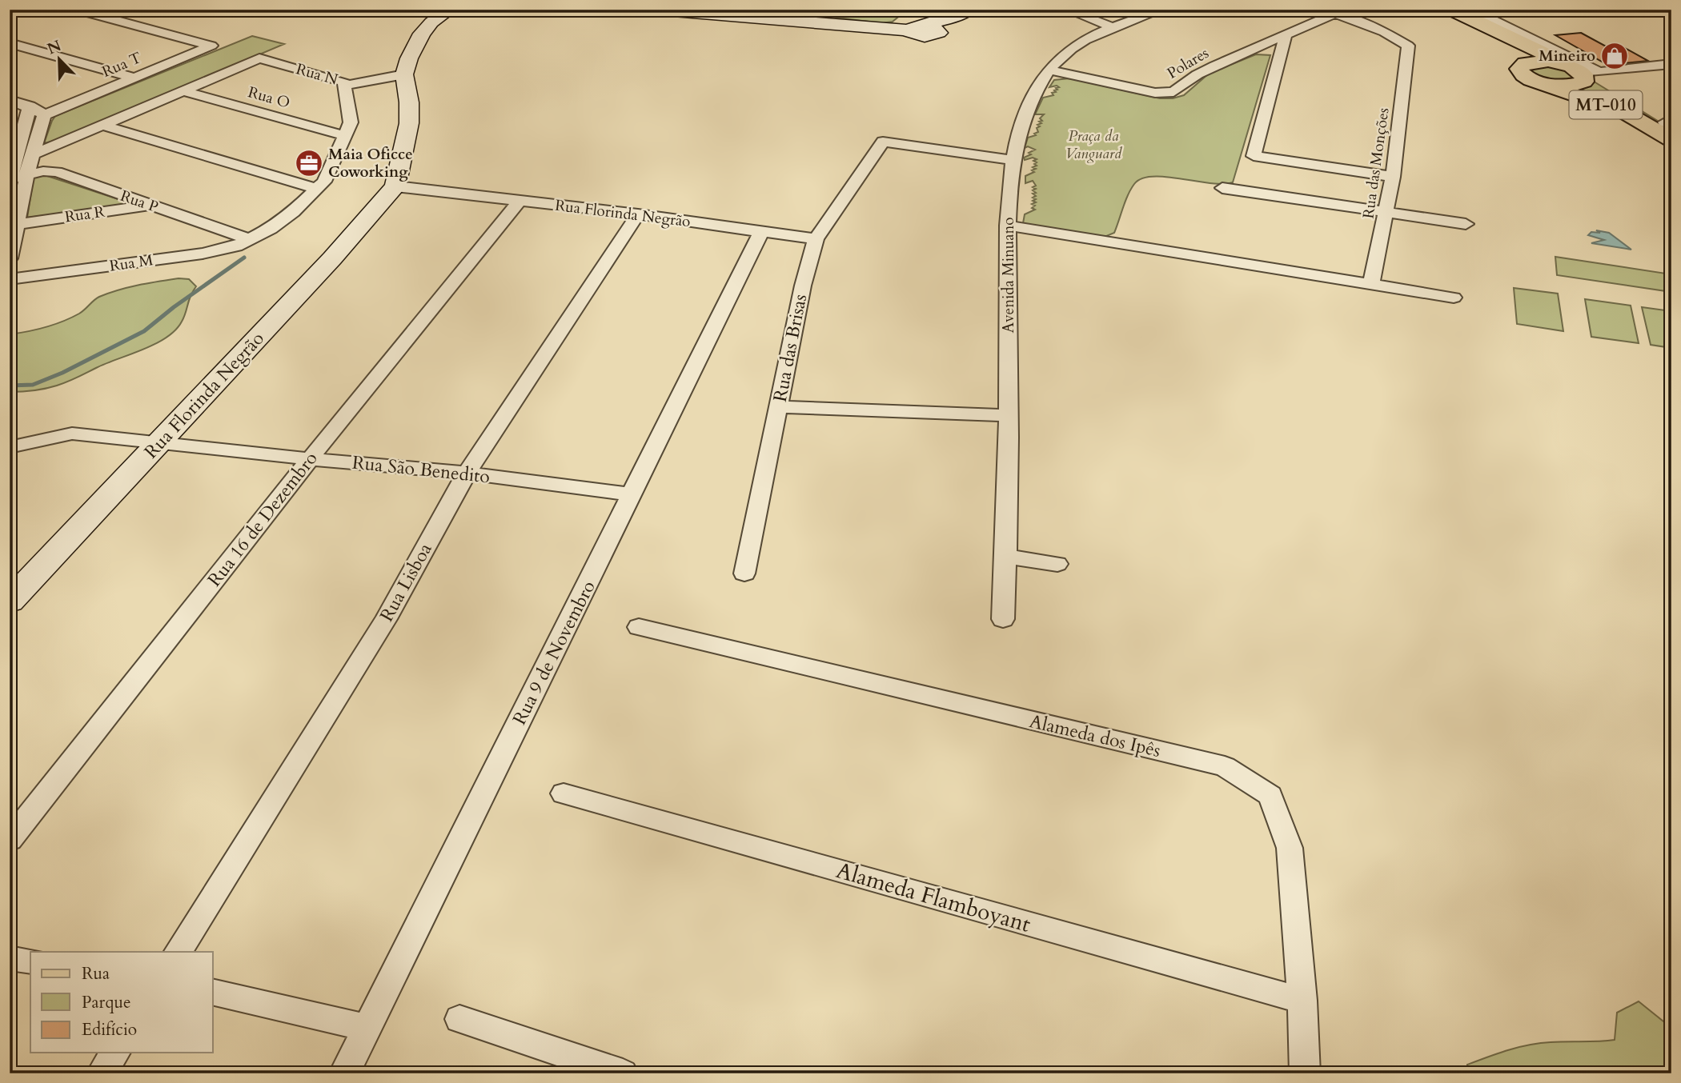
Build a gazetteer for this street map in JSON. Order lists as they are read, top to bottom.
{
  "streets": {
    "main road": ["MT-010"],
    "street": [
      "Polares",
      "Rua T",
      "Rua N",
      "Rua O",
      "Rua das Monções",
      "Rua P",
      "Rua Florinda Negrão",
      "Rua R",
      "Rua M",
      "Avenida Minuano",
      "Rua das Brisas",
      "Rua São Benedito",
      "Rua 16 de Dezembro",
      "Rua Lisboa",
      "Rua 9 de Novembro",
      "Alameda dos Ipês",
      "Alameda Flamboyant"
    ]
  },
  "crossings": [
    ["Polares", "Avenida Minuano"],
    ["Rua N", "Rua O"],
    ["Rua N", "Rua P"],
    ["Rua N", "Rua M"],
    ["Rua P", "Rua R"],
    ["Rua P", "Rua M"],
    ["Rua Florinda Negrão", "Rua das Brisas"],
    ["Rua Florinda Negrão", "Rua São Benedito"],
    ["Rua Florinda Negrão", "Rua 16 de Dezembro"],
    ["Rua Florinda Negrão", "Rua Lisboa"],
    ["Rua Florinda Negrão", "Rua 9 de Novembro"],
    ["Avenida Minuano", "Rua das Brisas"],
    ["Rua São Benedito", "Rua 16 de Dezembro"],
    ["Rua São Benedito", "Rua Lisboa"],
    ["Rua São Benedito", "Rua 9 de Novembro"],
    ["Alameda dos Ipês", "Alameda Flamboyant"]
  ],
  "parks": ["Praça da Vanguard"],
  "places": {
    "shop": ["Mineiro"],
    "office": ["Maia Oficce Coworking"]
  },
  "legend": ["Rua", "Parque", "Edifício"],
  "north": "top left"
}
